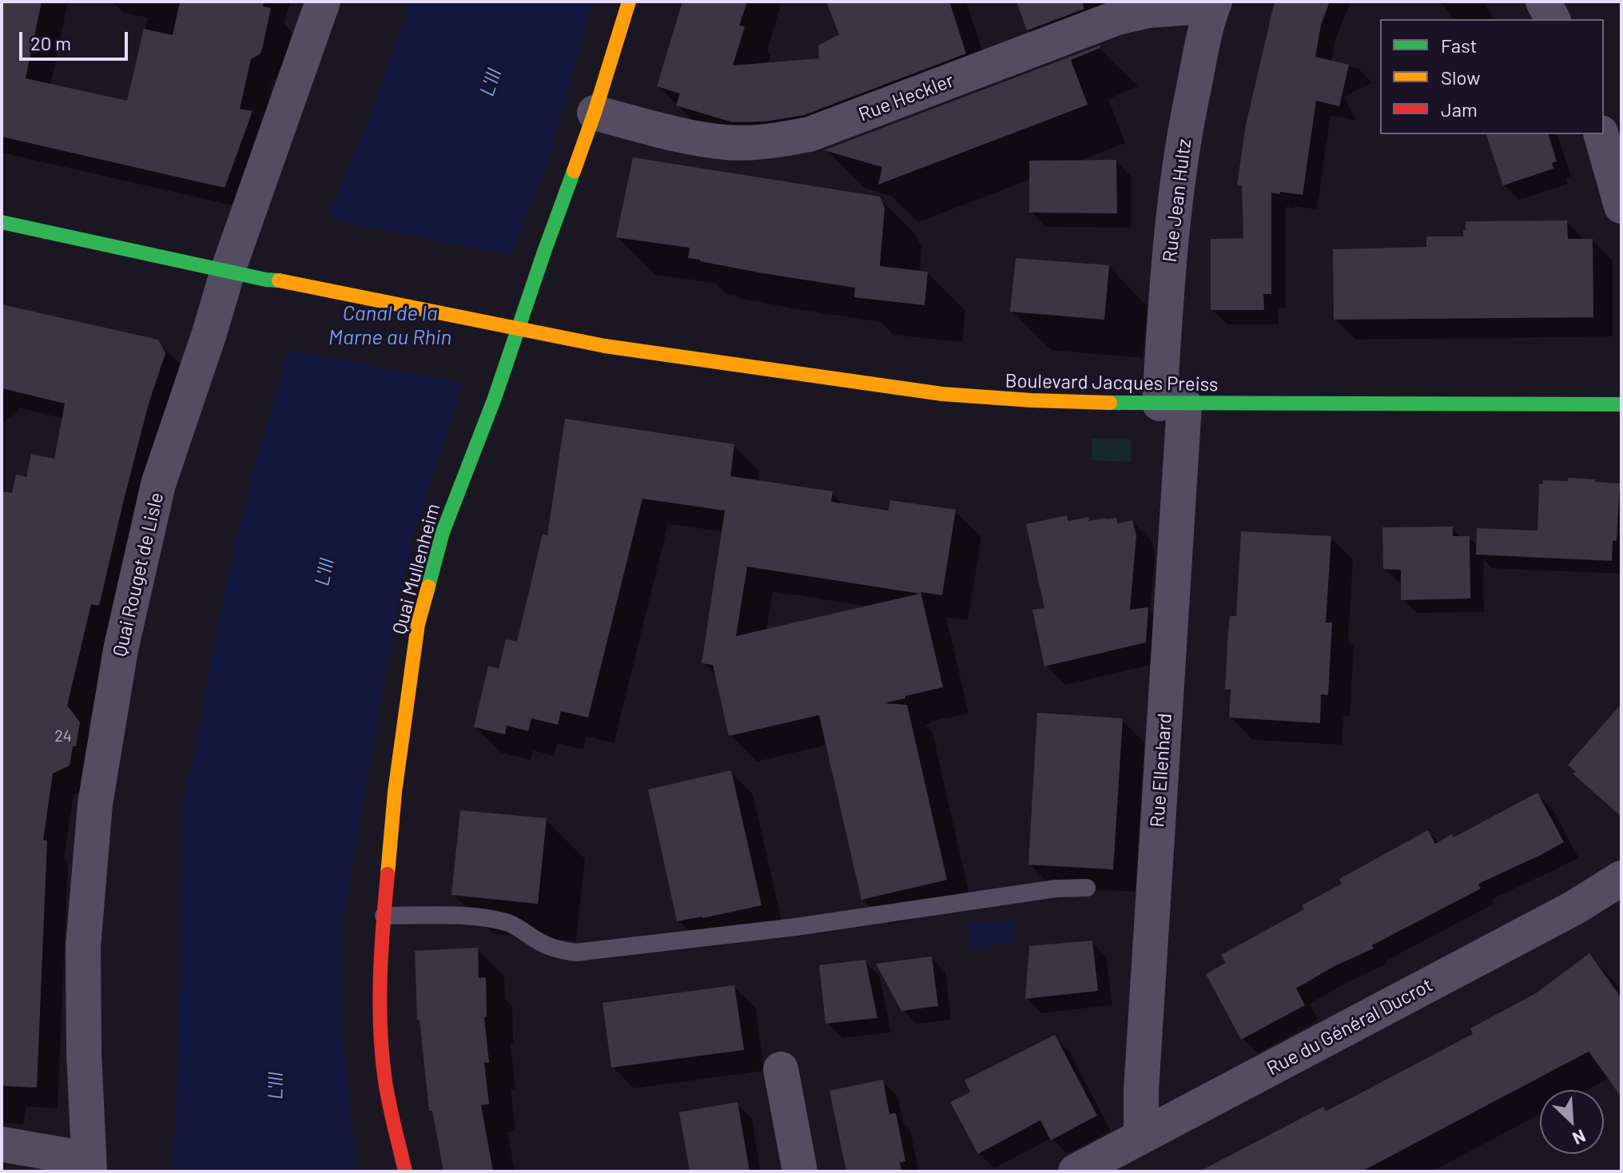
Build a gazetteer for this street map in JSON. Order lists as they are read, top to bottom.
{
  "streets": {
    "main road": ["Boulevard Jacques Preiss", "Quai Mullenheim"],
    "street": [
      "Rue Heckler",
      "Rue Jean Hultz",
      "Quai Rouget de Lisle",
      "Rue Ellenhard",
      "Rue du Général Ducrot"
    ]
  },
  "crossings": [
    ["Rue Heckler", "Rue Jean Hultz"],
    ["Rue Heckler", "Quai Mullenheim"],
    ["Rue Jean Hultz", "Boulevard Jacques Preiss"],
    ["Rue Jean Hultz", "Rue Ellenhard"],
    ["Boulevard Jacques Preiss", "Quai Rouget de Lisle"],
    ["Boulevard Jacques Preiss", "Rue Ellenhard"],
    ["Rue Ellenhard", "Rue du Général Ducrot"]
  ],
  "water": ["L'Ill", "Canal de la Marne au Rhin"],
  "house_numbers": ["24"],
  "legend": ["Fast", "Slow", "Jam"],
  "scale_bar": "20 m",
  "north": "bottom right"
}
